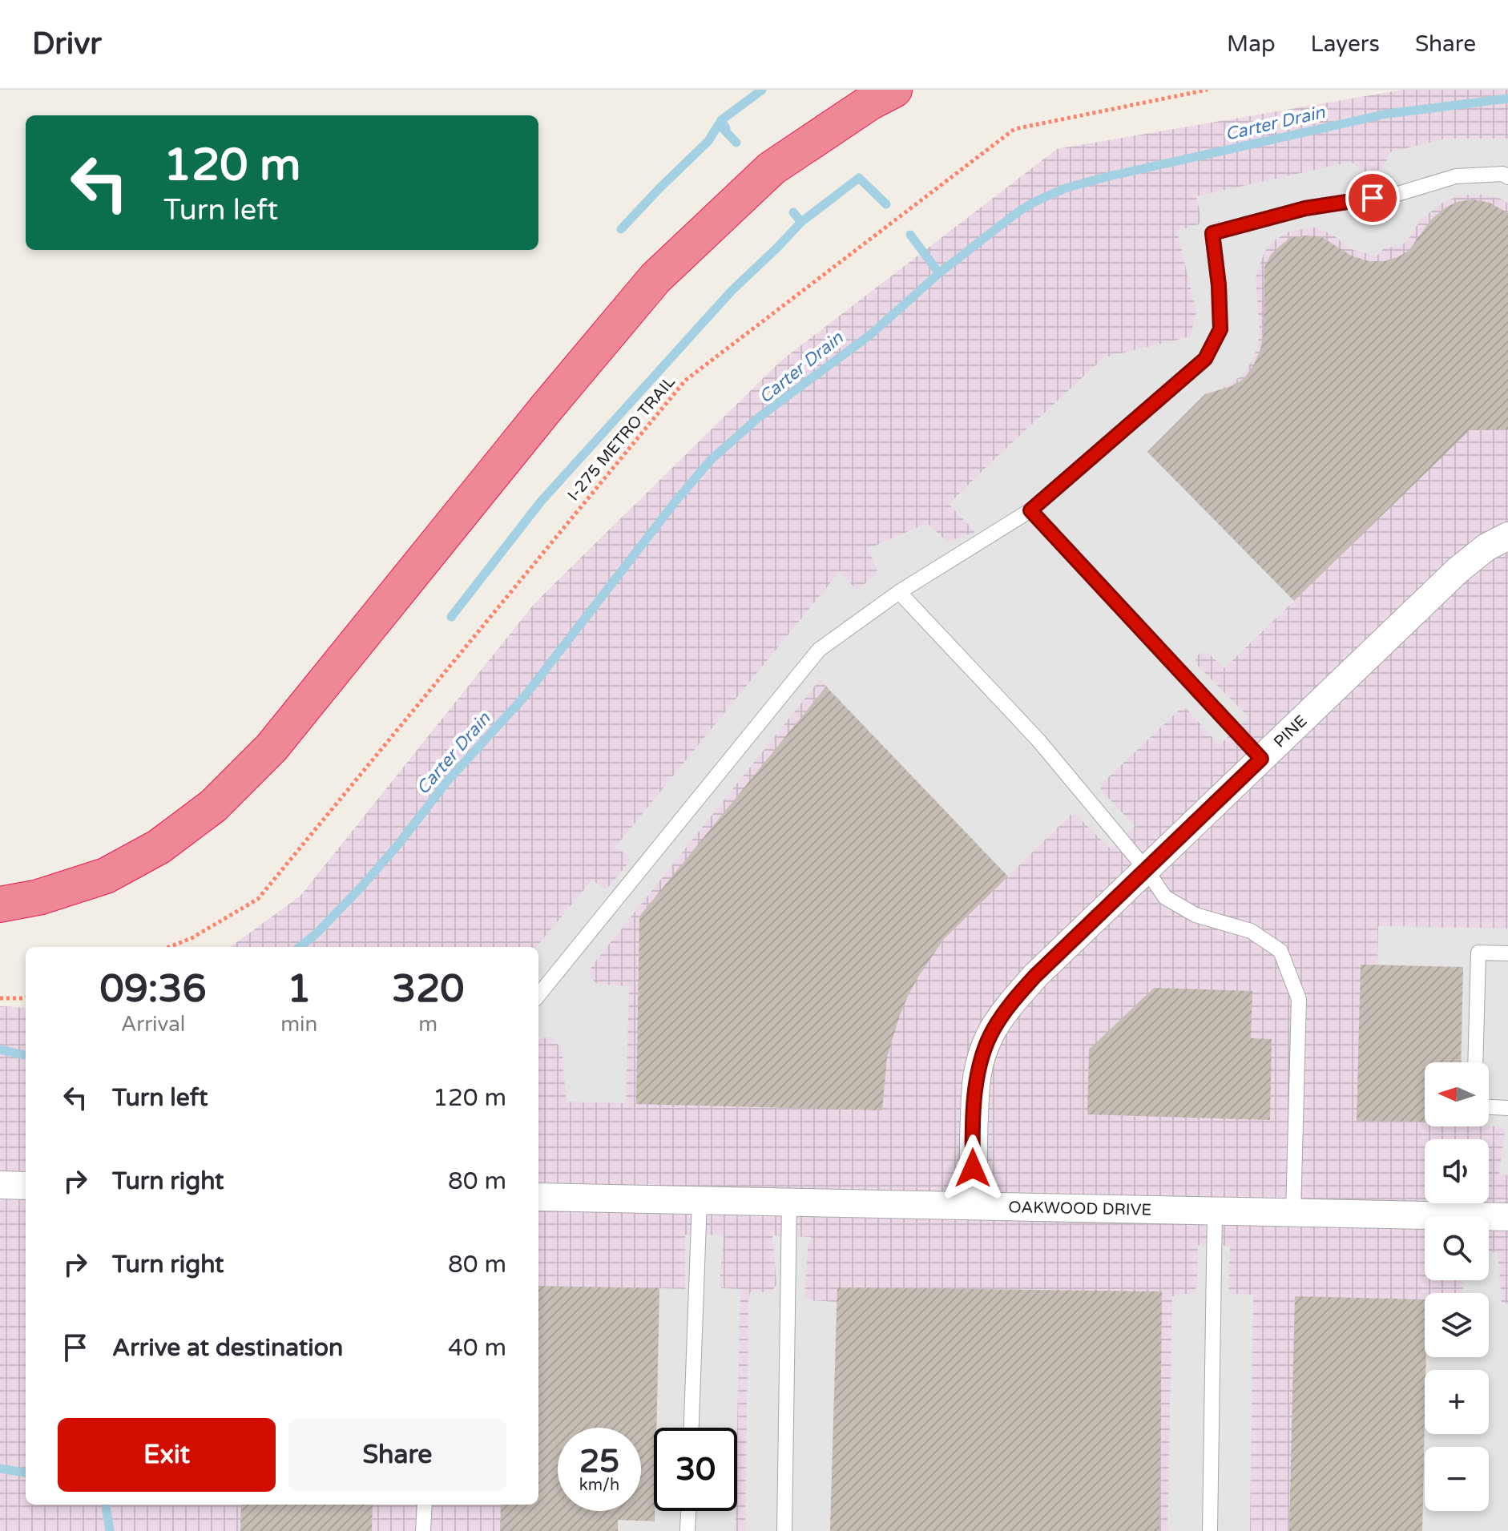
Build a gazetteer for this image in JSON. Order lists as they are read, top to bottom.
{
  "streets": {
    "street": ["PINE", "OAKWOOD DRIVE"],
    "path": ["I-275 METRO TRAIL"]
  },
  "crossings": [
    ["PINE", "OAKWOOD DRIVE"]
  ],
  "water": ["Carter Drain"],
  "north": "left",
  "page": {
    "header": "Drivr",
    "nav": ["Map", "Layers", "Share"],
    "turn": ["120 m", "Turn left"],
    "eta": [
      "09:36",
      "Arrival",
      "1",
      "min",
      "320",
      "m"
    ],
    "list": [
      {
        "name": "Turn left",
        "value": "120 m"
      },
      {
        "name": "Turn right",
        "value": "80 m"
      },
      {
        "name": "Turn right",
        "value": "80 m"
      },
      {
        "name": "Arrive at destination",
        "value": "40 m"
      }
    ],
    "map_buttons": ["+", "−"],
    "buttons": ["Exit", "Share"],
    "speed": "25 km/h",
    "limit": "30"
  }
}
